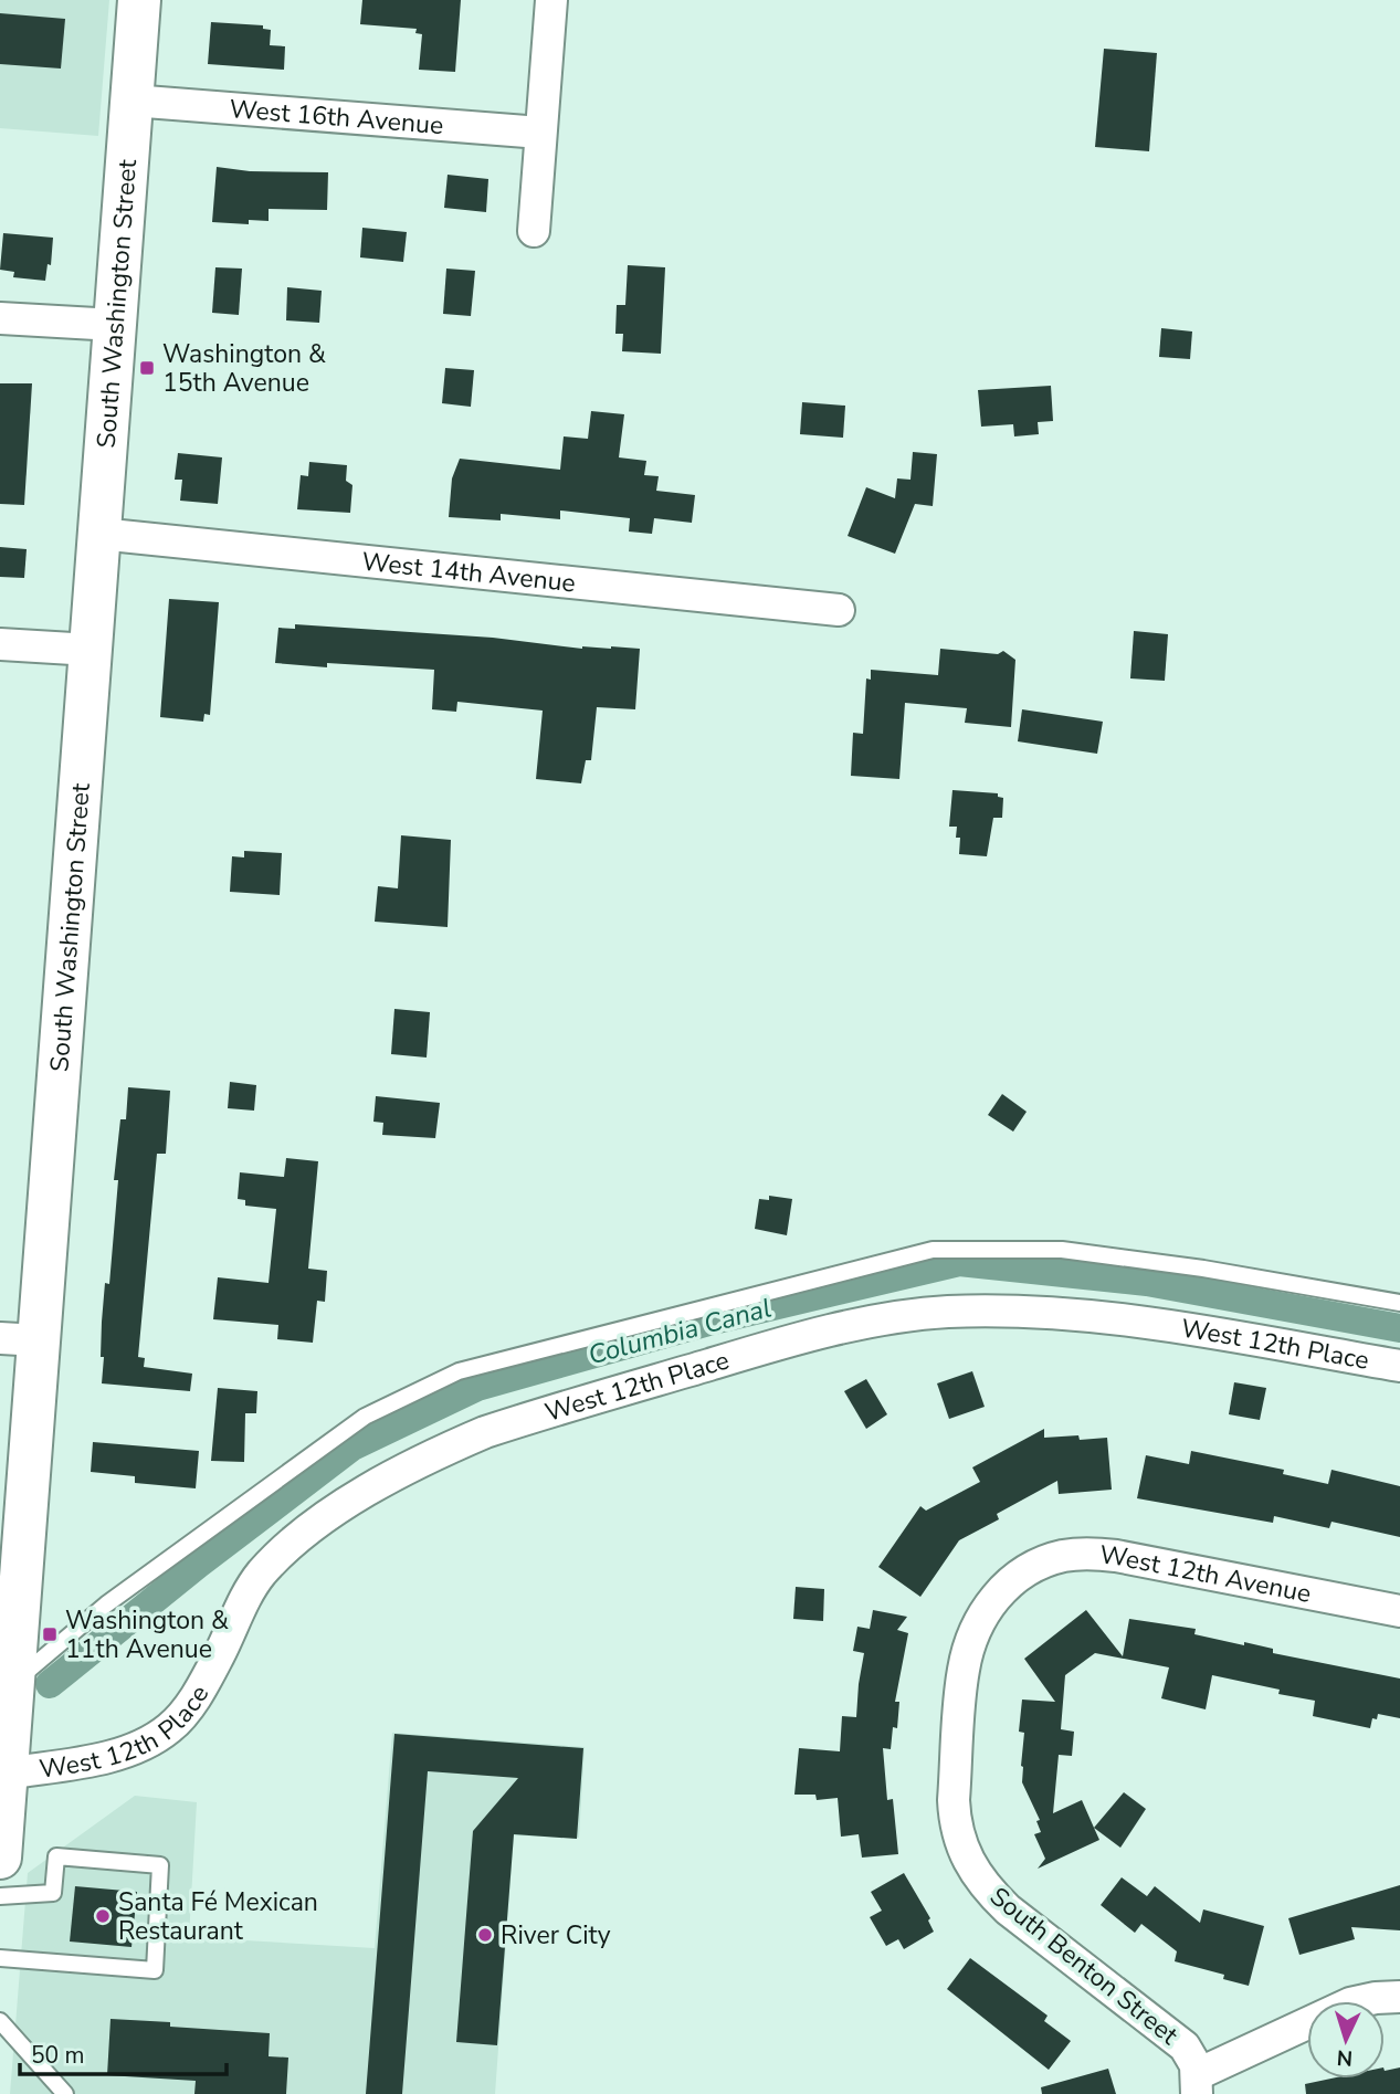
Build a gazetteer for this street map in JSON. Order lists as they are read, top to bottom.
{
  "streets": {
    "main road": ["South Washington Street"],
    "street": [
      "West 16th Avenue",
      "West 14th Avenue",
      "West 12th Place",
      "West 12th Avenue",
      "South Benton Street"
    ]
  },
  "crossings": [
    ["West 16th Avenue", "South Washington Street"],
    ["South Washington Street", "West 14th Avenue"],
    ["South Washington Street", "West 12th Place"],
    ["West 12th Avenue", "South Benton Street"]
  ],
  "water": ["Columbia Canal"],
  "places": {
    "transit": ["Washington & 15th Avenue", "Washington & 11th Avenue"],
    "other": ["Santa Fé Mexican Restaurant", "River City"]
  },
  "scale_bar": "50 m",
  "north": "bottom"
}
